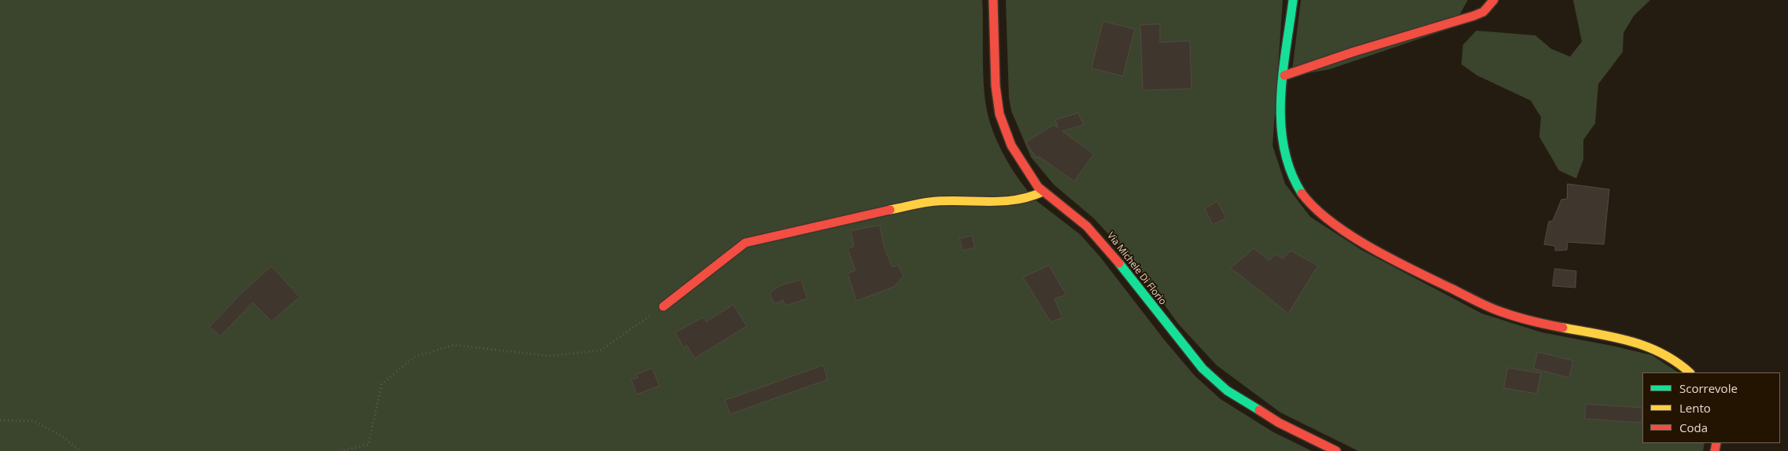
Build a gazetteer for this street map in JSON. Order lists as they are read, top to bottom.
{
  "streets": {
    "street": ["Via Michele Di Florio"]
  },
  "legend": ["Scorrevole", "Lento", "Coda"]
}
